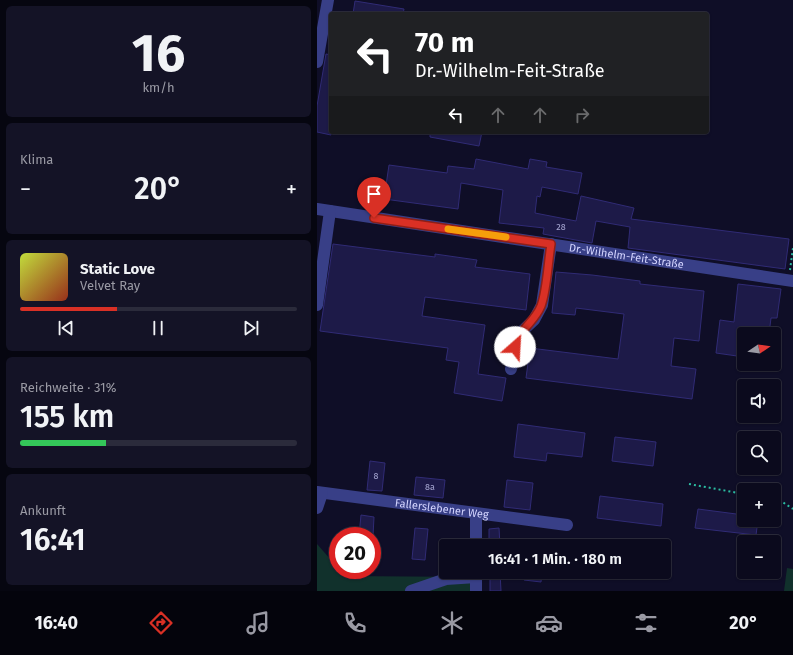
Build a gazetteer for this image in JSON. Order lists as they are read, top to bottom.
{
  "streets": {
    "street": ["Dr.-Wilhelm-Feit-Straße", "Fallerslebener Weg"]
  },
  "house_numbers": ["28", "8", "8a"],
  "north": "right",
  "page": {
    "tile": [
      ["16", "km/h"],
      "Klima",
      ["Reichweite · 31%", "155 km"],
      ["Ankunft", "16:41"]
    ],
    "turn": ["70 m", "Dr.-Wilhelm-Feit-Straße"],
    "heat": ["−", "20°", "+"],
    "song": ["Static Love", "Velvet Ray"],
    "map_buttons": ["+", "−"],
    "limit": "20",
    "trip": "16:41 · 1 Min. · 180 m",
    "tabs": ["16:40", "20°"]
  }
}
